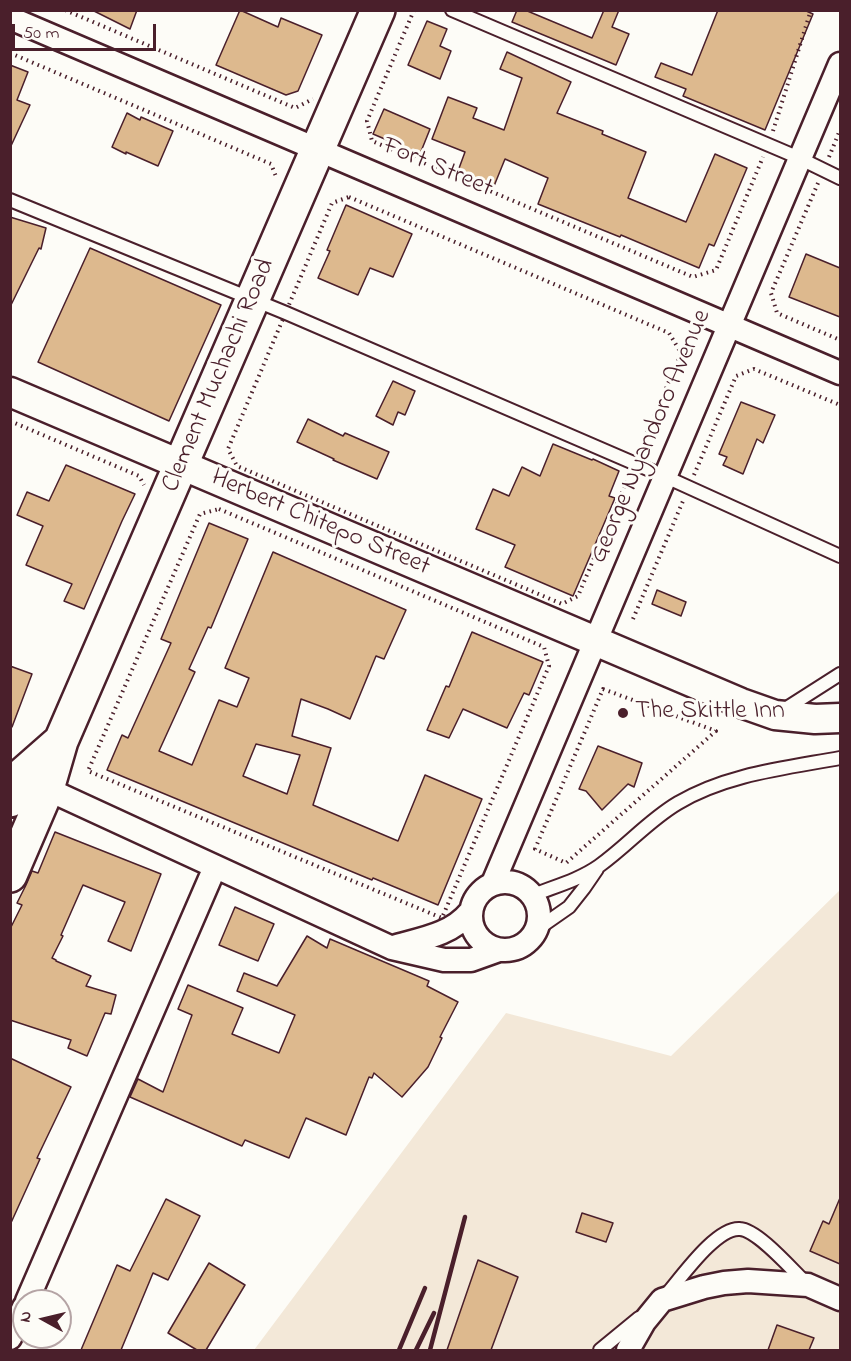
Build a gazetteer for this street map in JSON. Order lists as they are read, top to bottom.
{
  "streets": {
    "main road": ["Clement Muchachi Road"],
    "street": ["Fort Street", "George Nyandoro Avenue", "Herbert Chitepo Street"]
  },
  "crossings": [
    ["Fort Street", "Clement Muchachi Road"],
    ["Fort Street", "George Nyandoro Avenue"],
    ["Clement Muchachi Road", "Herbert Chitepo Street"],
    ["George Nyandoro Avenue", "Herbert Chitepo Street"]
  ],
  "places": ["The Skittle Inn"],
  "scale_bar": "50 m",
  "north": "left"
}
